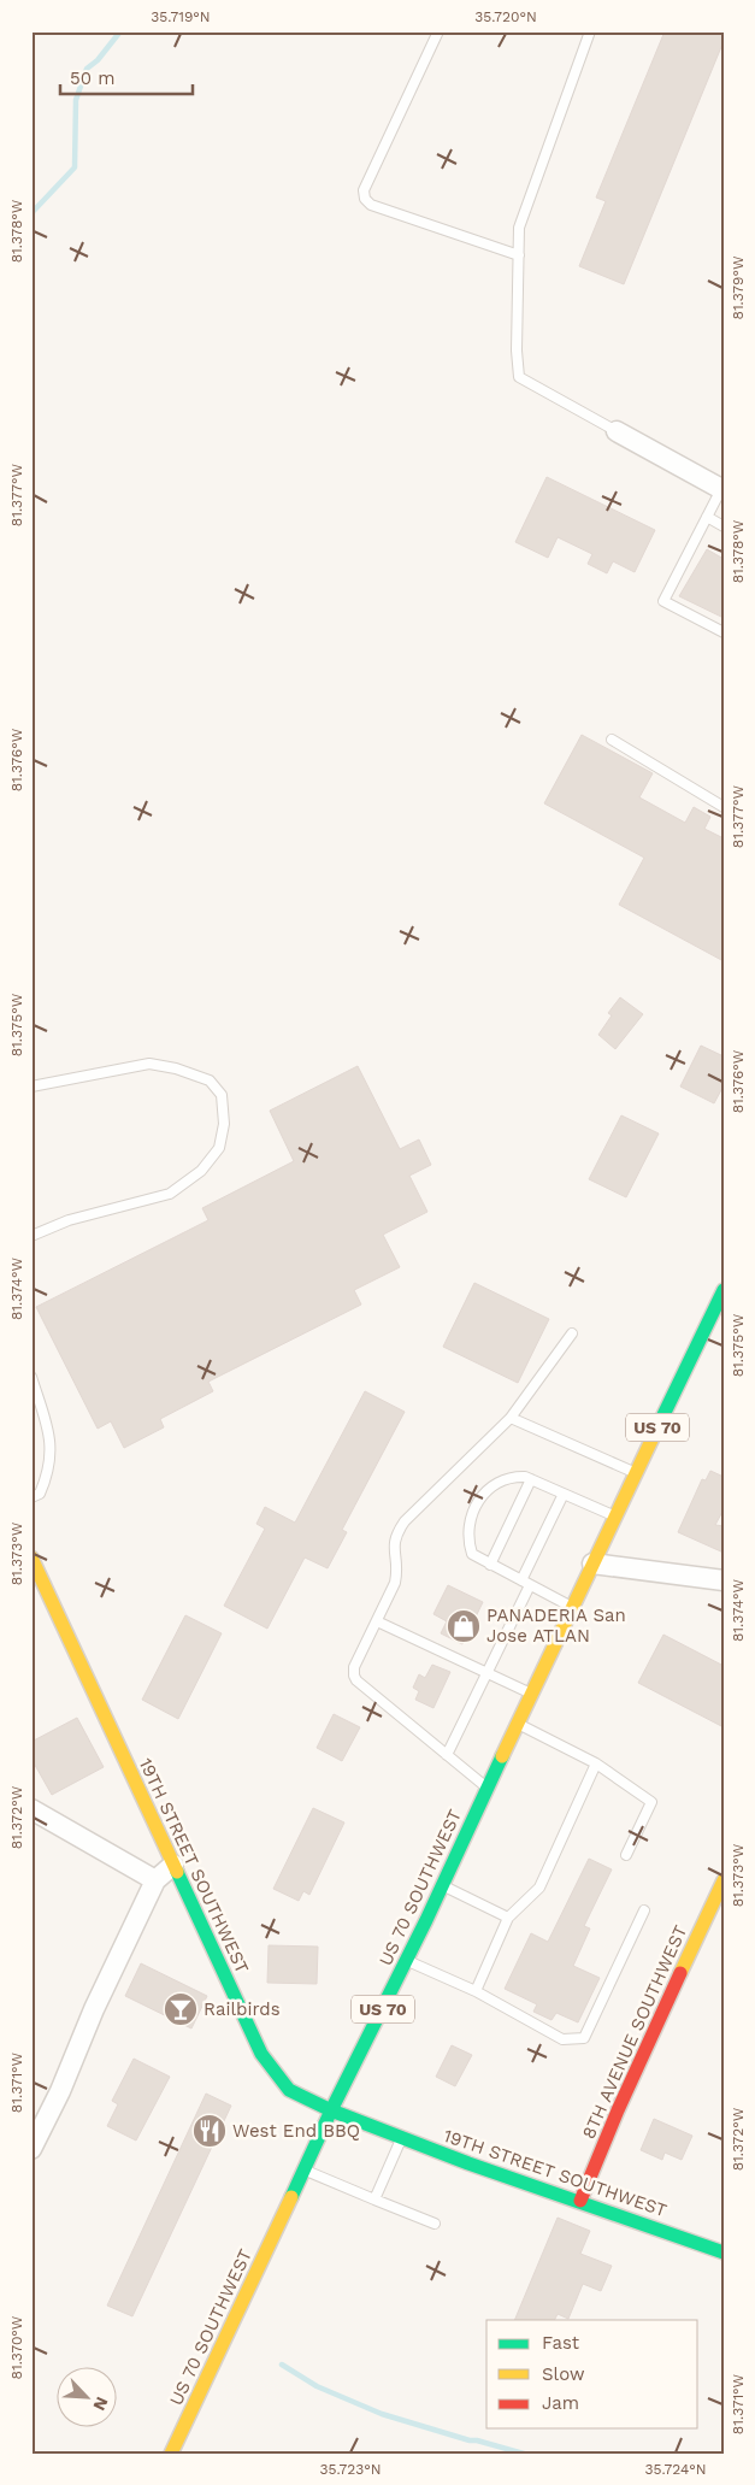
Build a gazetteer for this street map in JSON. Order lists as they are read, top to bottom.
{
  "streets": {
    "street": [
      "US 70",
      "19TH STREET SOUTHWEST",
      "US 70 SOUTHWEST",
      "8TH AVENUE SOUTHWEST"
    ]
  },
  "crossings": [
    ["US 70", "US 70 SOUTHWEST"],
    ["19TH STREET SOUTHWEST", "US 70 SOUTHWEST"],
    ["19TH STREET SOUTHWEST", "8TH AVENUE SOUTHWEST"]
  ],
  "places": {
    "shop": ["PANADERIA San Jose ATLAN"],
    "bar": ["Railbirds"],
    "restaurant": ["West End BBQ"]
  },
  "legend": ["Fast", "Slow", "Jam"],
  "scale_bar": "50 m",
  "north": "bottom right",
  "coordinates": [
    "35.719°N",
    "35.720°N",
    "81.378°W",
    "81.379°W",
    "81.377°W",
    "81.376°W",
    "81.375°W",
    "81.374°W",
    "81.373°W",
    "81.372°W",
    "81.371°W",
    "81.370°W",
    "35.723°N",
    "35.724°N"
  ]
}
